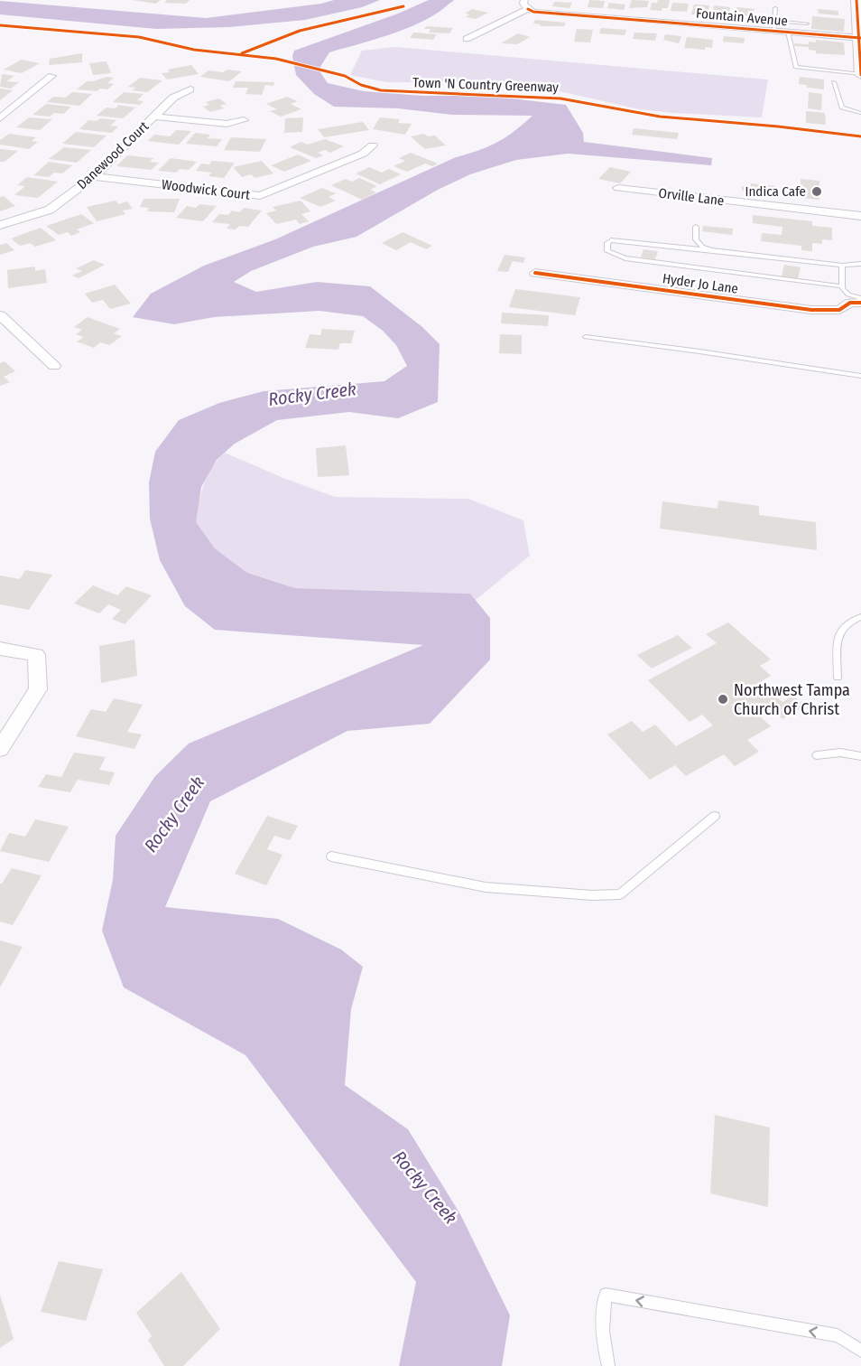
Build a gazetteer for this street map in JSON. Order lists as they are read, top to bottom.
{
  "streets": {
    "street": [
      "Fountain Avenue",
      "Danewood Court",
      "Woodwick Court",
      "Orville Lane",
      "Hyder Jo Lane"
    ],
    "cycle path": ["Town 'N Country Greenway"]
  },
  "crossings": [
    ["Danewood Court", "Woodwick Court"]
  ],
  "water": ["Rocky Creek"],
  "places": ["Indica Cafe", "Northwest Tampa Church of Christ"]
}
